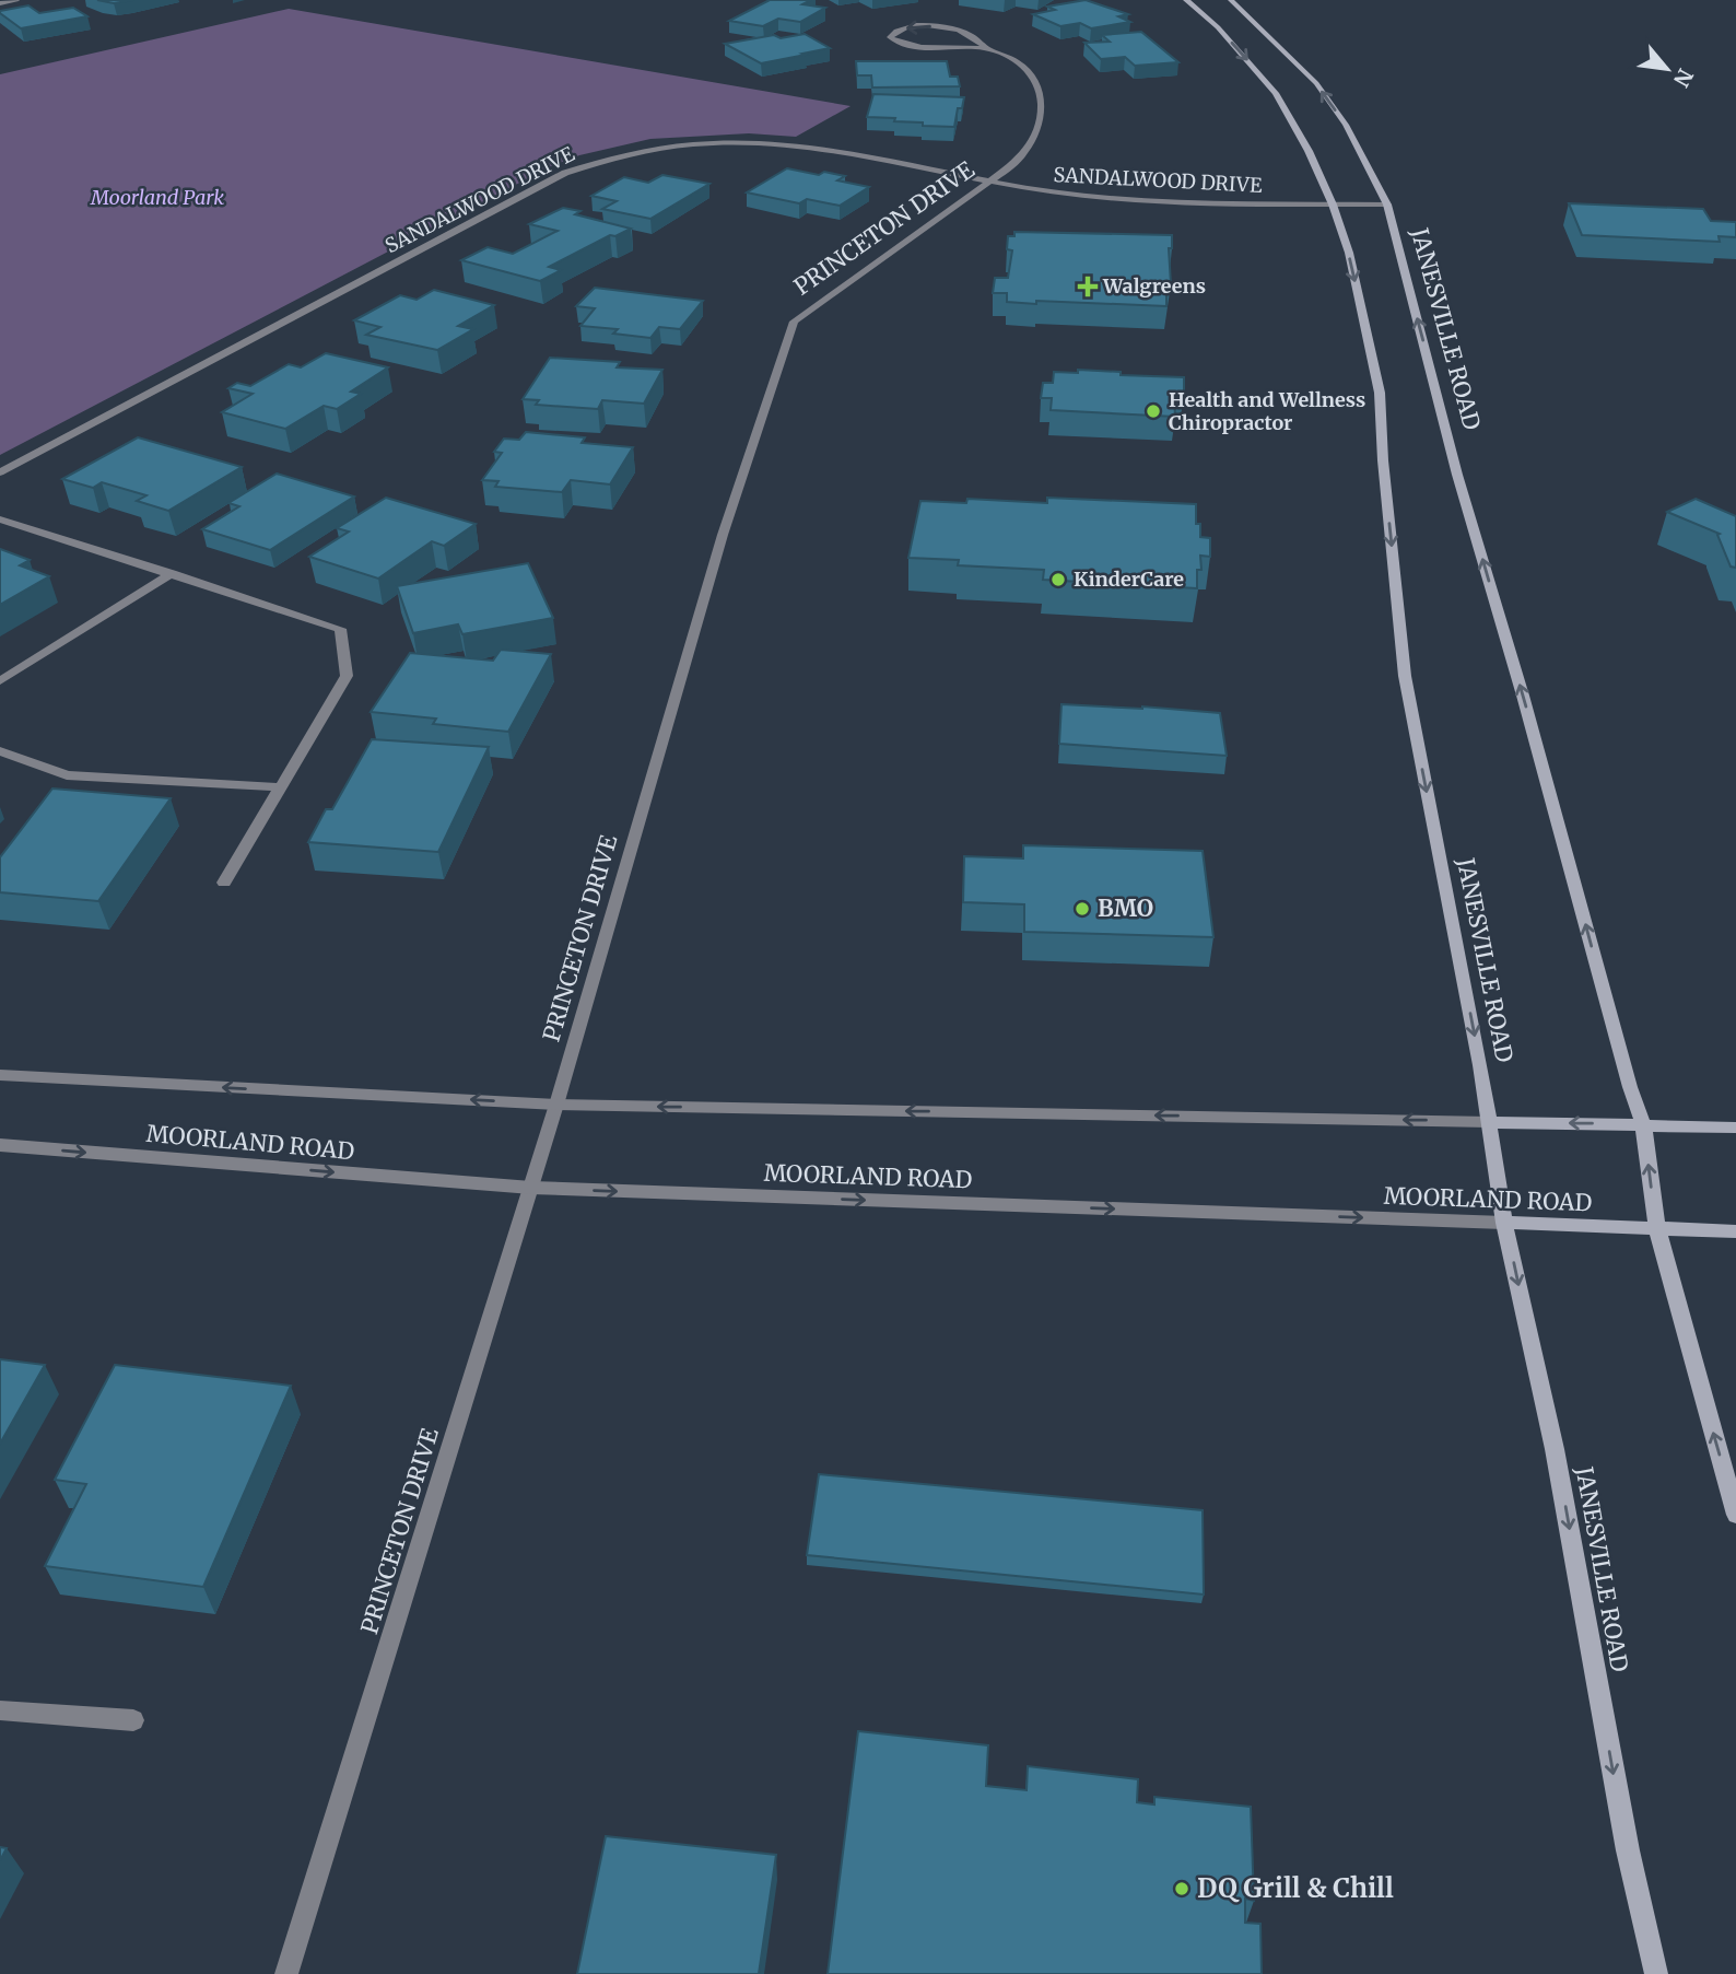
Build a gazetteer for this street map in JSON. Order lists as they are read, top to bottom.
{
  "streets": {
    "main road": ["JANESVILLE ROAD", "MOORLAND ROAD"],
    "street": ["SANDALWOOD DRIVE", "PRINCETON DRIVE"]
  },
  "crossings": [
    ["SANDALWOOD DRIVE", "PRINCETON DRIVE"],
    ["SANDALWOOD DRIVE", "JANESVILLE ROAD"],
    ["PRINCETON DRIVE", "MOORLAND ROAD"],
    ["JANESVILLE ROAD", "MOORLAND ROAD"]
  ],
  "parks": ["Moorland Park"],
  "places": {
    "health": ["Walgreens"],
    "other": [
      "Health and Wellness Chiropractor",
      "KinderCare",
      "BMO",
      "DQ Grill & Chill"
    ]
  },
  "north": "bottom right"
}
